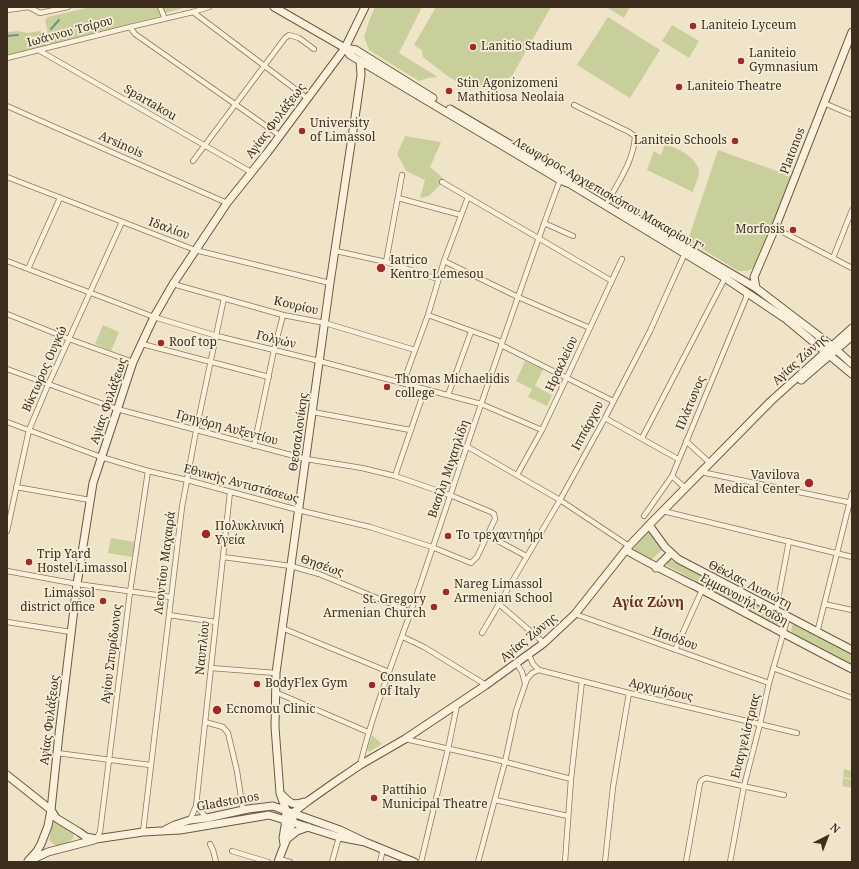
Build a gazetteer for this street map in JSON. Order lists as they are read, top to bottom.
{
  "streets": {
    "main road": [
      "Αγίας Φυλάξεως",
      "Platonos",
      "Λεωφόρος Αρχιεπισκόπου Μακαρίου Γ’",
      "Αγίας Ζώνης",
      "Θεσσαλονίκης",
      "Θέκλας Λυσιώτη",
      "Εμμανουήλ Ροΐδη",
      "Gladstonos"
    ],
    "street": [
      "Ιωάννου Τσίρου",
      "Spartakou",
      "Arsinois",
      "Ιδαλίου",
      "Κουρίου",
      "Γολγών",
      "Ηρακλείου",
      "Βίκτωρος Ουγκώ",
      "Πλάτωνος",
      "Ιππάρχου",
      "Γρηγόρη Αυξεντίου",
      "Βασίλη Μιχαηλίδη",
      "Εθνικής Αντιστάσεως",
      "Λεοντίου Μαχαιρά",
      "Θησέως",
      "Ησιόδου",
      "Ναυπλίου",
      "Αγίου Σπυρίδωνος",
      "Αρχιμήδους",
      "Ευαγγελίστριας"
    ]
  },
  "crossings": [
    ["Ιωάννου Τσίρου", "Spartakou"],
    ["Spartakou", "Αγίας Φυλάξεως"],
    ["Αγίας Φυλάξεως", "Arsinois"],
    ["Αγίας Φυλάξεως", "Λεωφόρος Αρχιεπισκόπου Μακαρίου Γ’"],
    ["Αγίας Φυλάξεως", "Ιδαλίου"],
    ["Αγίας Φυλάξεως", "Κουρίου"],
    ["Αγίας Φυλάξεως", "Γολγών"],
    ["Αγίας Φυλάξεως", "Γρηγόρη Αυξεντίου"],
    ["Αγίας Φυλάξεως", "Εθνικής Αντιστάσεως"],
    ["Αγίας Φυλάξεως", "Gladstonos"],
    ["Λεωφόρος Αρχιεπισκόπου Μακαρίου Γ’", "Αγίας Ζώνης"],
    ["Λεωφόρος Αρχιεπισκόπου Μακαρίου Γ’", "Πλάτωνος"],
    ["Λεωφόρος Αρχιεπισκόπου Μακαρίου Γ’", "Ιππάρχου"],
    ["Λεωφόρος Αρχιεπισκόπου Μακαρίου Γ’", "Θεσσαλονίκης"],
    ["Λεωφόρος Αρχιεπισκόπου Μακαρίου Γ’", "Βασίλη Μιχαηλίδη"],
    ["Ιδαλίου", "Βίκτωρος Ουγκώ"],
    ["Ιδαλίου", "Θεσσαλονίκης"],
    ["Κουρίου", "Θεσσαλονίκης"],
    ["Κουρίου", "Λεοντίου Μαχαιρά"],
    ["Γολγών", "Ηρακλείου"],
    ["Γολγών", "Βίκτωρος Ουγκώ"],
    ["Γολγών", "Θεσσαλονίκης"],
    ["Γολγών", "Βασίλη Μιχαηλίδη"],
    ["Γολγών", "Λεοντίου Μαχαιρά"],
    ["Αγίας Ζώνης", "Βασίλη Μιχαηλίδη"],
    ["Αγίας Ζώνης", "Θέκλας Λυσιώτη"],
    ["Αγίας Ζώνης", "Εμμανουήλ Ροΐδη"],
    ["Αγίας Ζώνης", "Ησιόδου"],
    ["Αγίας Ζώνης", "Gladstonos"],
    ["Βίκτωρος Ουγκώ", "Γρηγόρη Αυξεντίου"],
    ["Βίκτωρος Ουγκώ", "Εθνικής Αντιστάσεως"],
    ["Γρηγόρη Αυξεντίου", "Θεσσαλονίκης"],
    ["Γρηγόρη Αυξεντίου", "Βασίλη Μιχαηλίδη"],
    ["Γρηγόρη Αυξεντίου", "Εθνικής Αντιστάσεως"],
    ["Γρηγόρη Αυξεντίου", "Λεοντίου Μαχαιρά"],
    ["Θεσσαλονίκης", "Εθνικής Αντιστάσεως"],
    ["Θεσσαλονίκης", "Θησέως"],
    ["Θεσσαλονίκης", "Gladstonos"],
    ["Βασίλη Μιχαηλίδη", "Εθνικής Αντιστάσεως"],
    ["Βασίλη Μιχαηλίδη", "Θησέως"],
    ["Εθνικής Αντιστάσεως", "Λεοντίου Μαχαιρά"],
    ["Εθνικής Αντιστάσεως", "Ναυπλίου"],
    ["Εθνικής Αντιστάσεως", "Αγίου Σπυρίδωνος"],
    ["Λεοντίου Μαχαιρά", "Gladstonos"],
    ["Θησέως", "Ναυπλίου"],
    ["Θέκλας Λυσιώτη", "Ευαγγελίστριας"],
    ["Εμμανουήλ Ροΐδη", "Ευαγγελίστριας"],
    ["Ησιόδου", "Ευαγγελίστριας"],
    ["Ναυπλίου", "Gladstonos"],
    ["Αγίου Σπυρίδωνος", "Gladstonos"],
    ["Αρχιμήδους", "Ευαγγελίστριας"]
  ],
  "districts": ["Αγία Ζώνη"],
  "places": [
    "Laniteio Lyceum",
    "Lanitio Stadium",
    "Laniteio Gymnasium",
    "Laniteio Theatre",
    "Stin Agonizomeni Mathitiosa Neolaia",
    "University of Limassol",
    "Laniteio Schools",
    "Morfosis",
    "Iatrico Kentro Lemesou",
    "Roof top",
    "Thomas Michaelidis college",
    "Vavilova Medical Center",
    "Πολυκλινική Υγεία",
    "Το τρεχαντηήρι",
    "Trip Yard Hostel Limassol",
    "Nareg Limassol Armenian School",
    "Limassol district office",
    "St. Gregory Armenian Church",
    "BodyFlex Gym",
    "Consulate of Italy",
    "Ecnomou Clinic",
    "Pattihio Municipal Theatre"
  ],
  "north": "top right"
}
